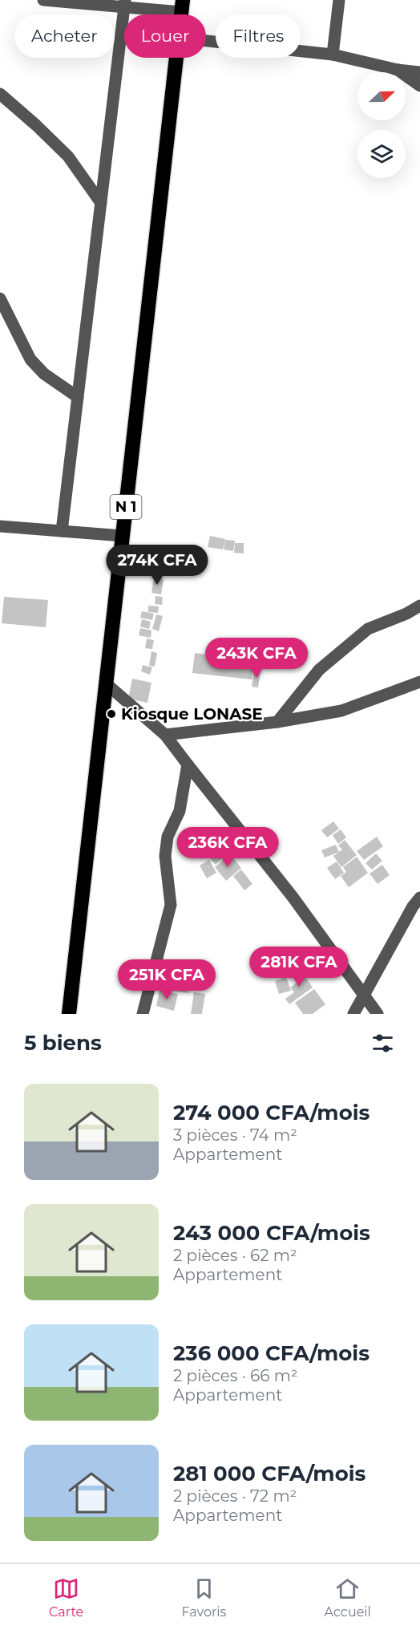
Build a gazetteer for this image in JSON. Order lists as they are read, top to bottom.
{
  "streets": {
    "highway": ["N 1"]
  },
  "places": ["Kiosque LONASE"],
  "north": "right",
  "page": {
    "chip": ["Acheter", "Louer", "Filtres"],
    "price": [
      "274K CFA",
      "243K CFA",
      "236K CFA",
      "281K CFA",
      "251K CFA"
    ],
    "heading": "5 biens",
    "list": [
      {
        "name": "274 000 CFA/mois",
        "note": "3 pièces · 74 m² · Appartement"
      },
      {
        "name": "243 000 CFA/mois",
        "note": "2 pièces · 62 m² · Appartement"
      },
      {
        "name": "236 000 CFA/mois",
        "note": "2 pièces · 66 m² · Appartement"
      },
      {
        "name": "281 000 CFA/mois",
        "note": "2 pièces · 72 m² · Appartement"
      }
    ],
    "tabs": ["Carte", "Favoris", "Accueil"]
  }
}
